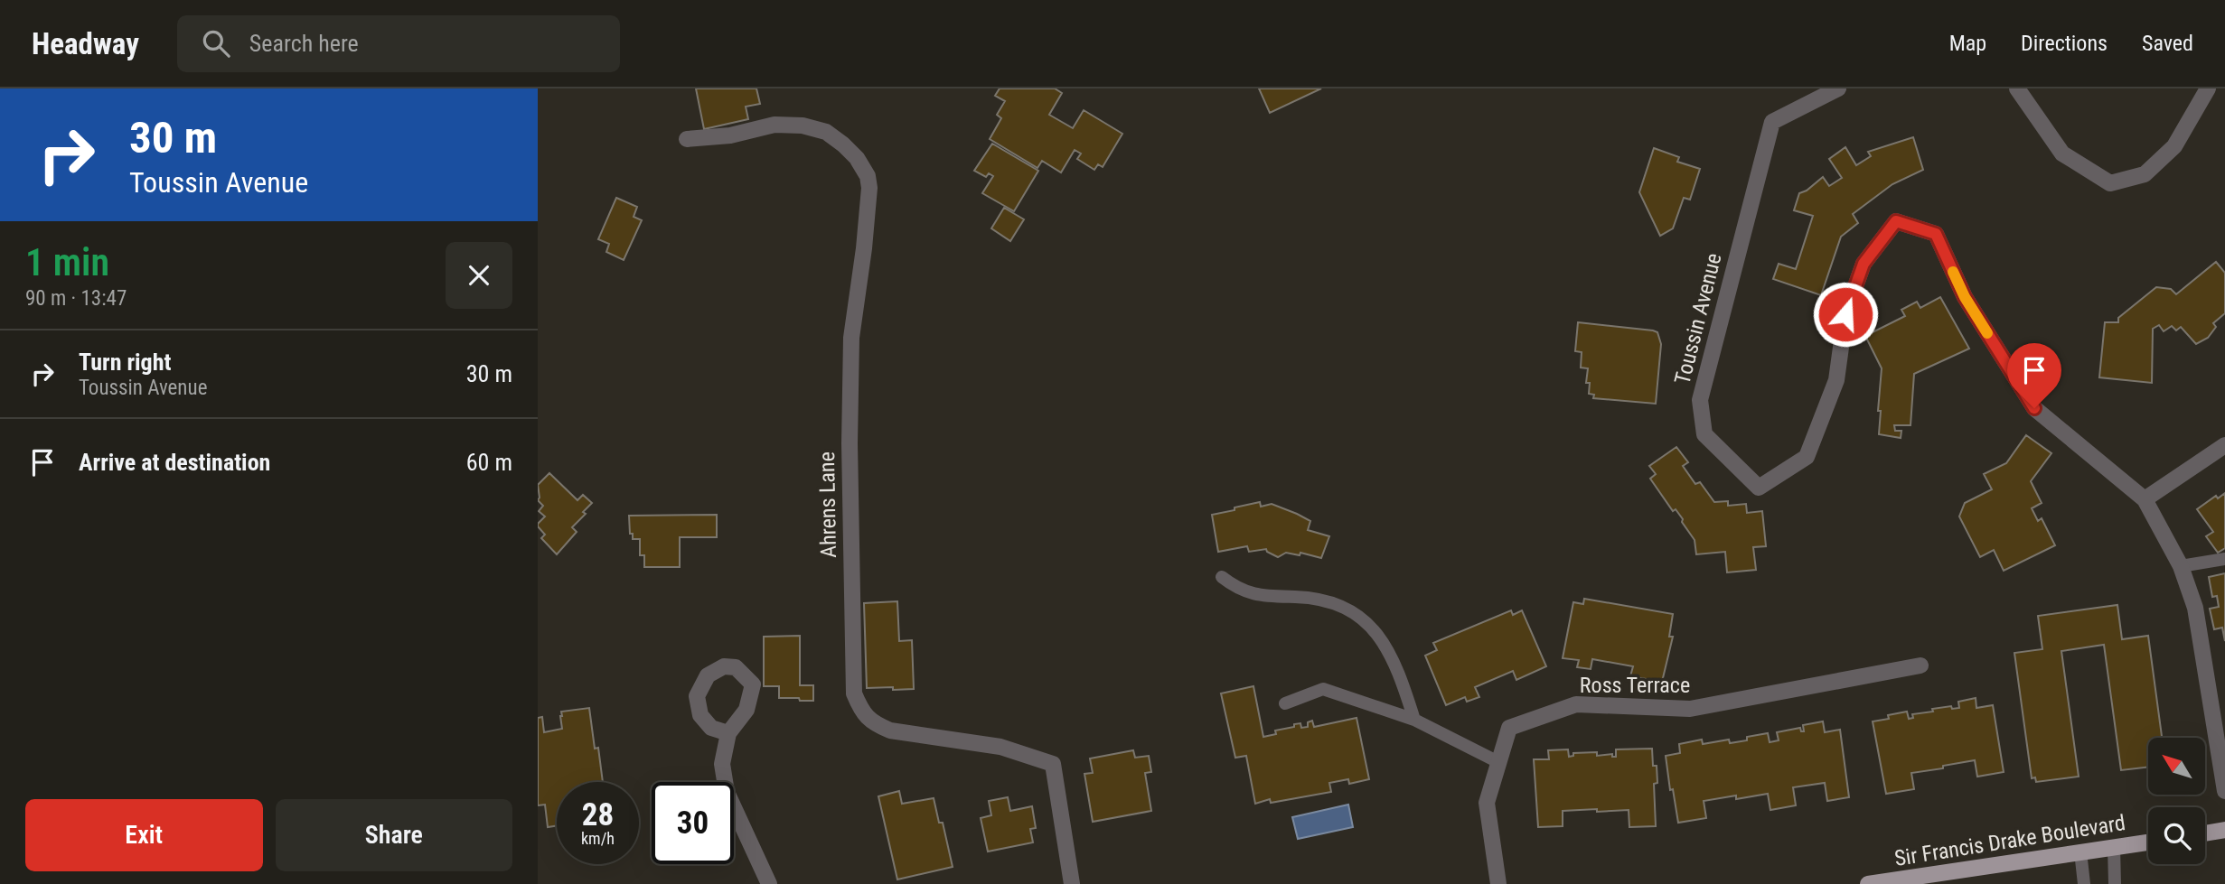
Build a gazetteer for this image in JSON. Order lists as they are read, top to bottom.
{
  "streets": {
    "main road": ["Sir Francis Drake Boulevard"],
    "street": ["Toussin Avenue", "Ahrens Lane", "Ross Terrace"]
  },
  "north": "top left",
  "page": {
    "header": "Headway",
    "search": "Search here",
    "nav": ["Map", "Directions", "Saved"],
    "turn": ["30 m", "Toussin Avenue"],
    "heading": ["1 min", "90 m · 13:47"],
    "list": [
      {
        "name": "Turn right",
        "note": "Toussin Avenue",
        "value": "30 m"
      },
      {
        "name": "Arrive at destination",
        "value": "60 m"
      }
    ],
    "speed": "28 km/h",
    "limit": "30",
    "buttons": ["Exit", "Share"]
  }
}
